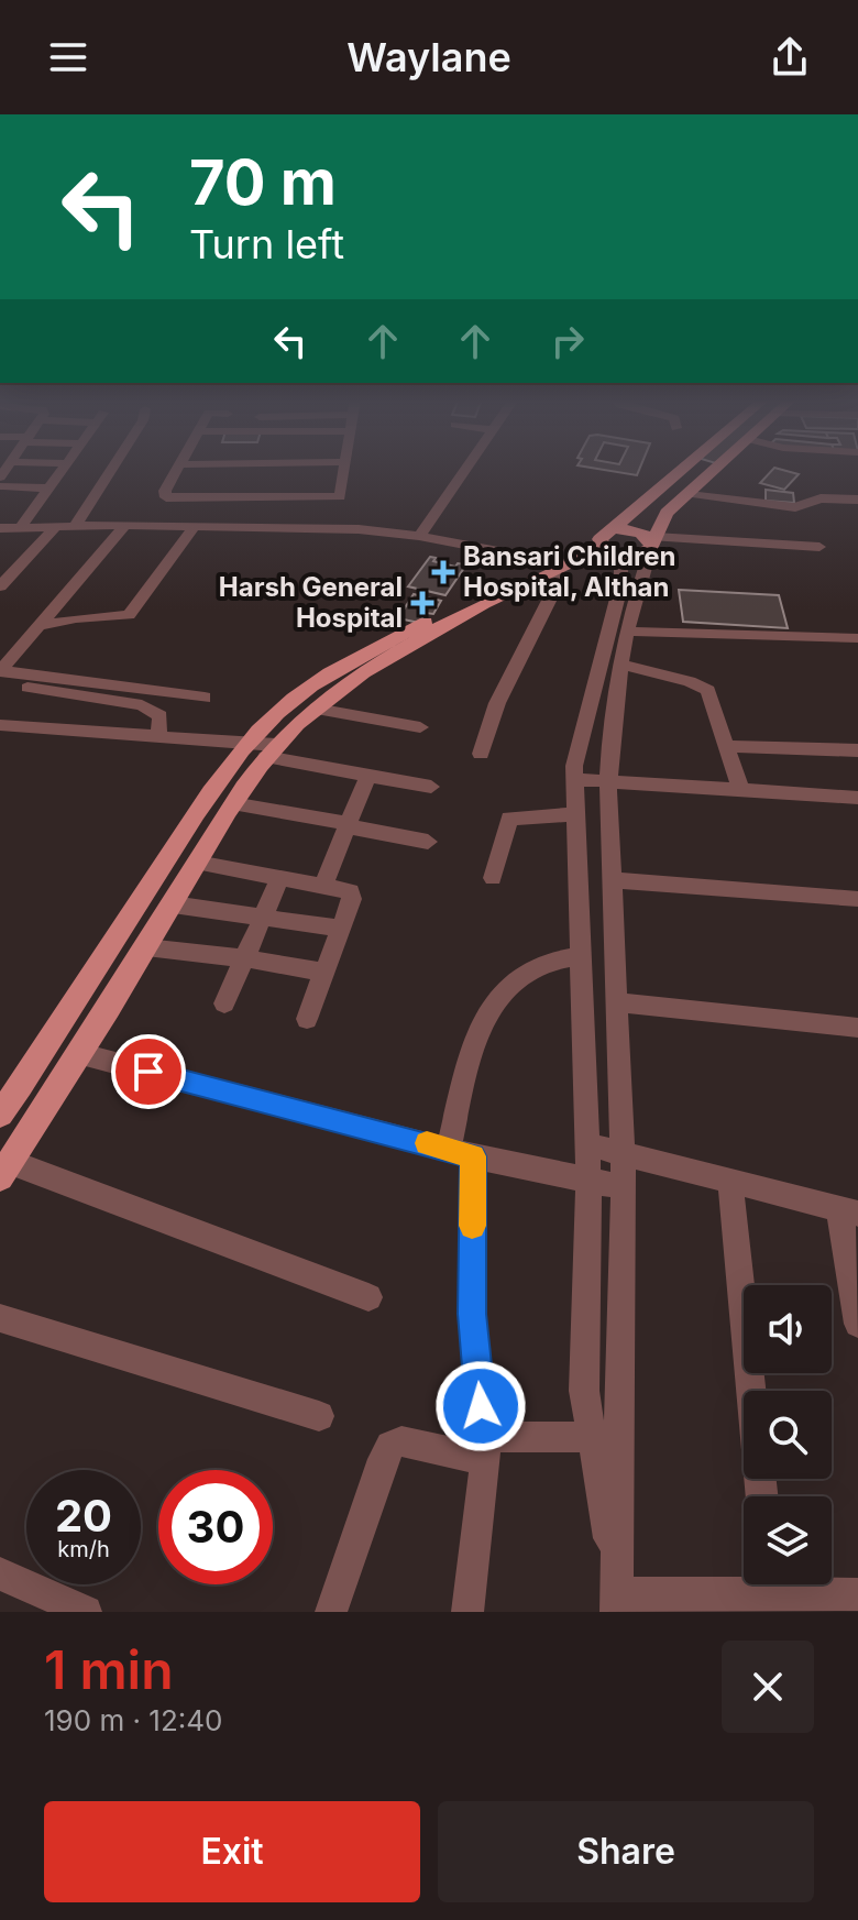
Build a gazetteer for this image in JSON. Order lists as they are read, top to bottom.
{
  "places": {
    "health": ["Bansari Children Hospital, Althan", "Harsh General Hospital"]
  },
  "page": {
    "header": "Waylane",
    "turn": ["70 m", "Turn left"],
    "speed": "20 km/h",
    "limit": "30",
    "heading": ["1 min", "190 m · 12:40"],
    "buttons": ["Exit", "Share"]
  }
}
